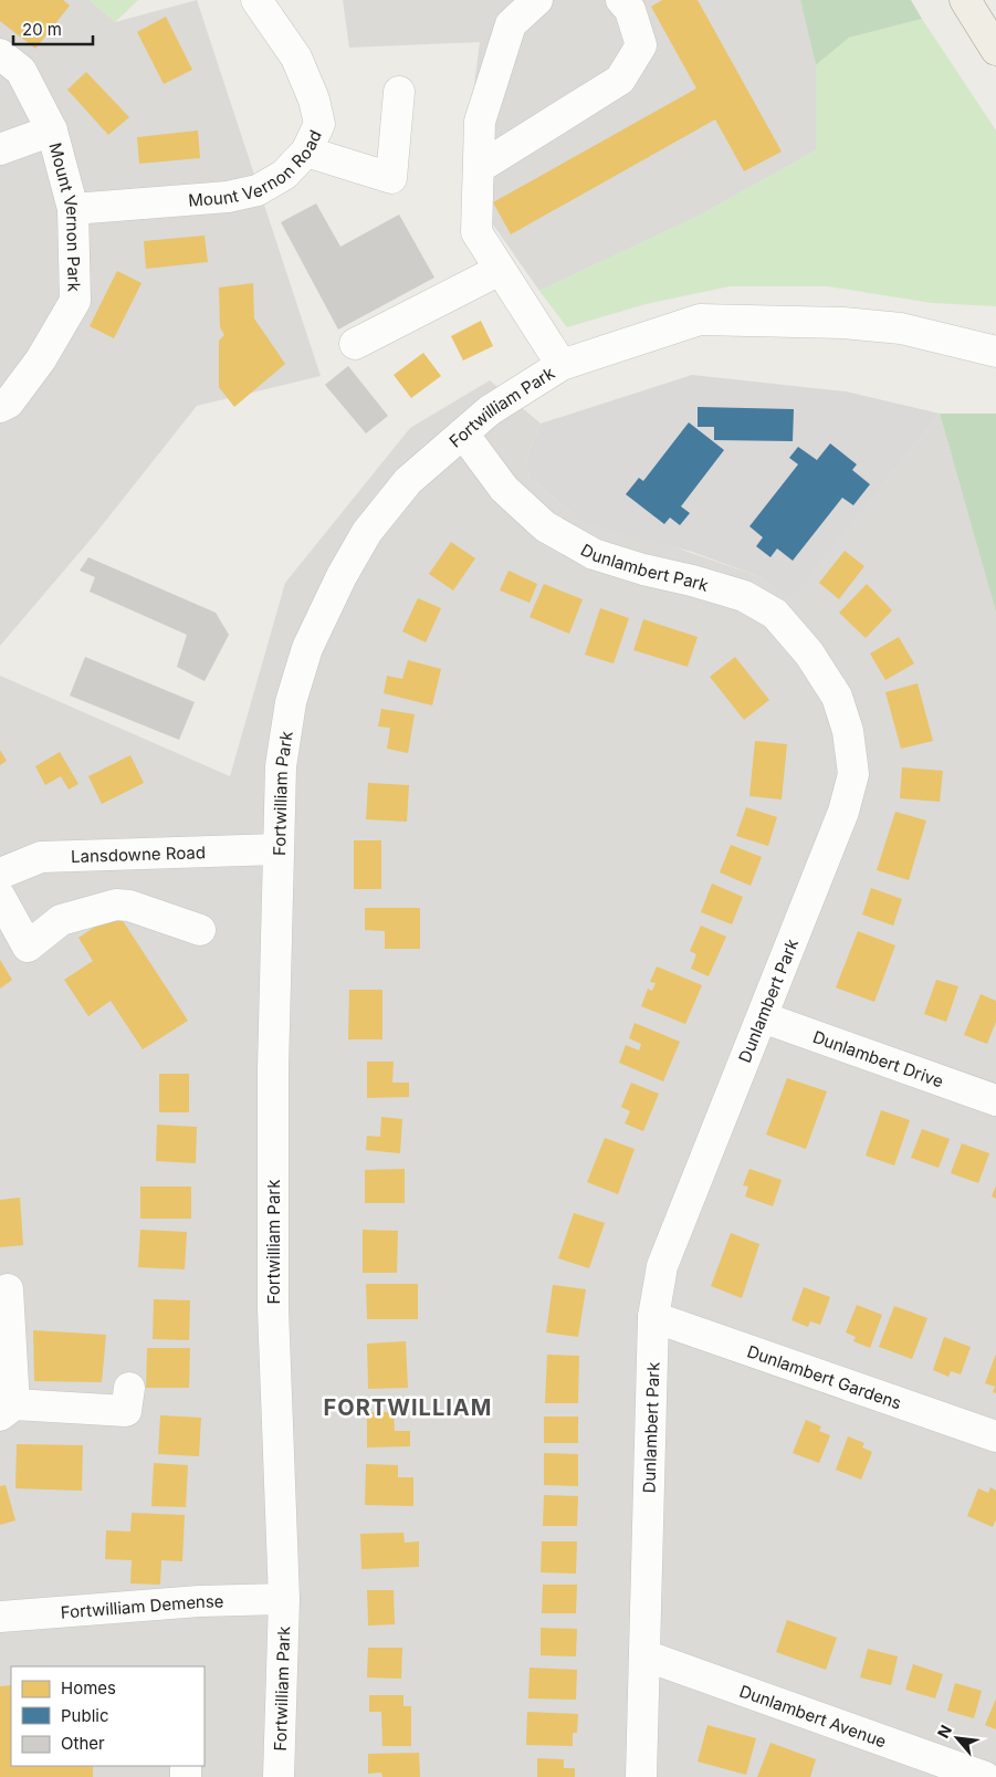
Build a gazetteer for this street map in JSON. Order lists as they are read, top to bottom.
{
  "streets": {
    "street": [
      "Mount Vernon Road",
      "Mount Vernon Park",
      "Fortwilliam Park",
      "Dunlambert Park",
      "Lansdowne Road",
      "Dunlambert Drive",
      "Dunlambert Gardens",
      "Fortwilliam Demense",
      "Dunlambert Avenue"
    ]
  },
  "crossings": [
    ["Mount Vernon Road", "Mount Vernon Park"],
    ["Fortwilliam Park", "Dunlambert Park"],
    ["Fortwilliam Park", "Lansdowne Road"],
    ["Fortwilliam Park", "Fortwilliam Demense"],
    ["Dunlambert Park", "Dunlambert Drive"],
    ["Dunlambert Park", "Dunlambert Gardens"],
    ["Dunlambert Park", "Dunlambert Avenue"]
  ],
  "districts": ["FORTWILLIAM"],
  "legend": ["Homes", "Public", "Other"],
  "scale_bar": "20 m",
  "north": "top left"
}
